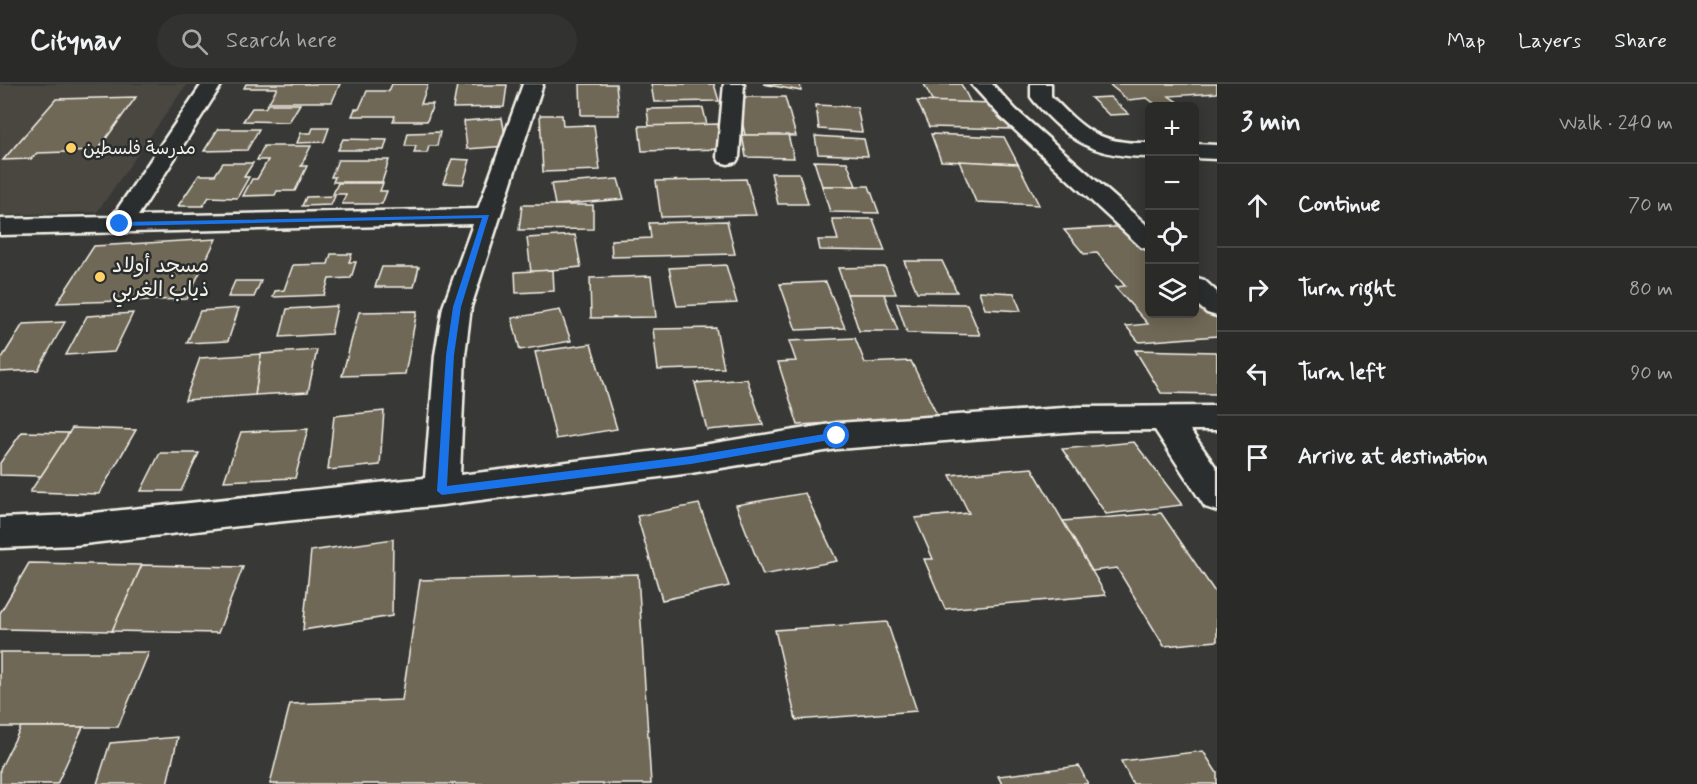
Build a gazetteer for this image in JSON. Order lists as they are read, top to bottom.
{
  "places": ["مدرسة فلسطين", "مسجد أولاد ذياب الغربي"],
  "page": {
    "header": "Citynav",
    "search": "Search here",
    "nav": ["Map", "Layers", "Share"],
    "heading": ["3 min", "Walk · 240 m"],
    "map_buttons": ["+", "−"],
    "list": [
      ["Continue", "70 m"],
      ["Turn right", "80 m"],
      ["Turn left", "90 m"],
      "Arrive at destination"
    ]
  }
}
